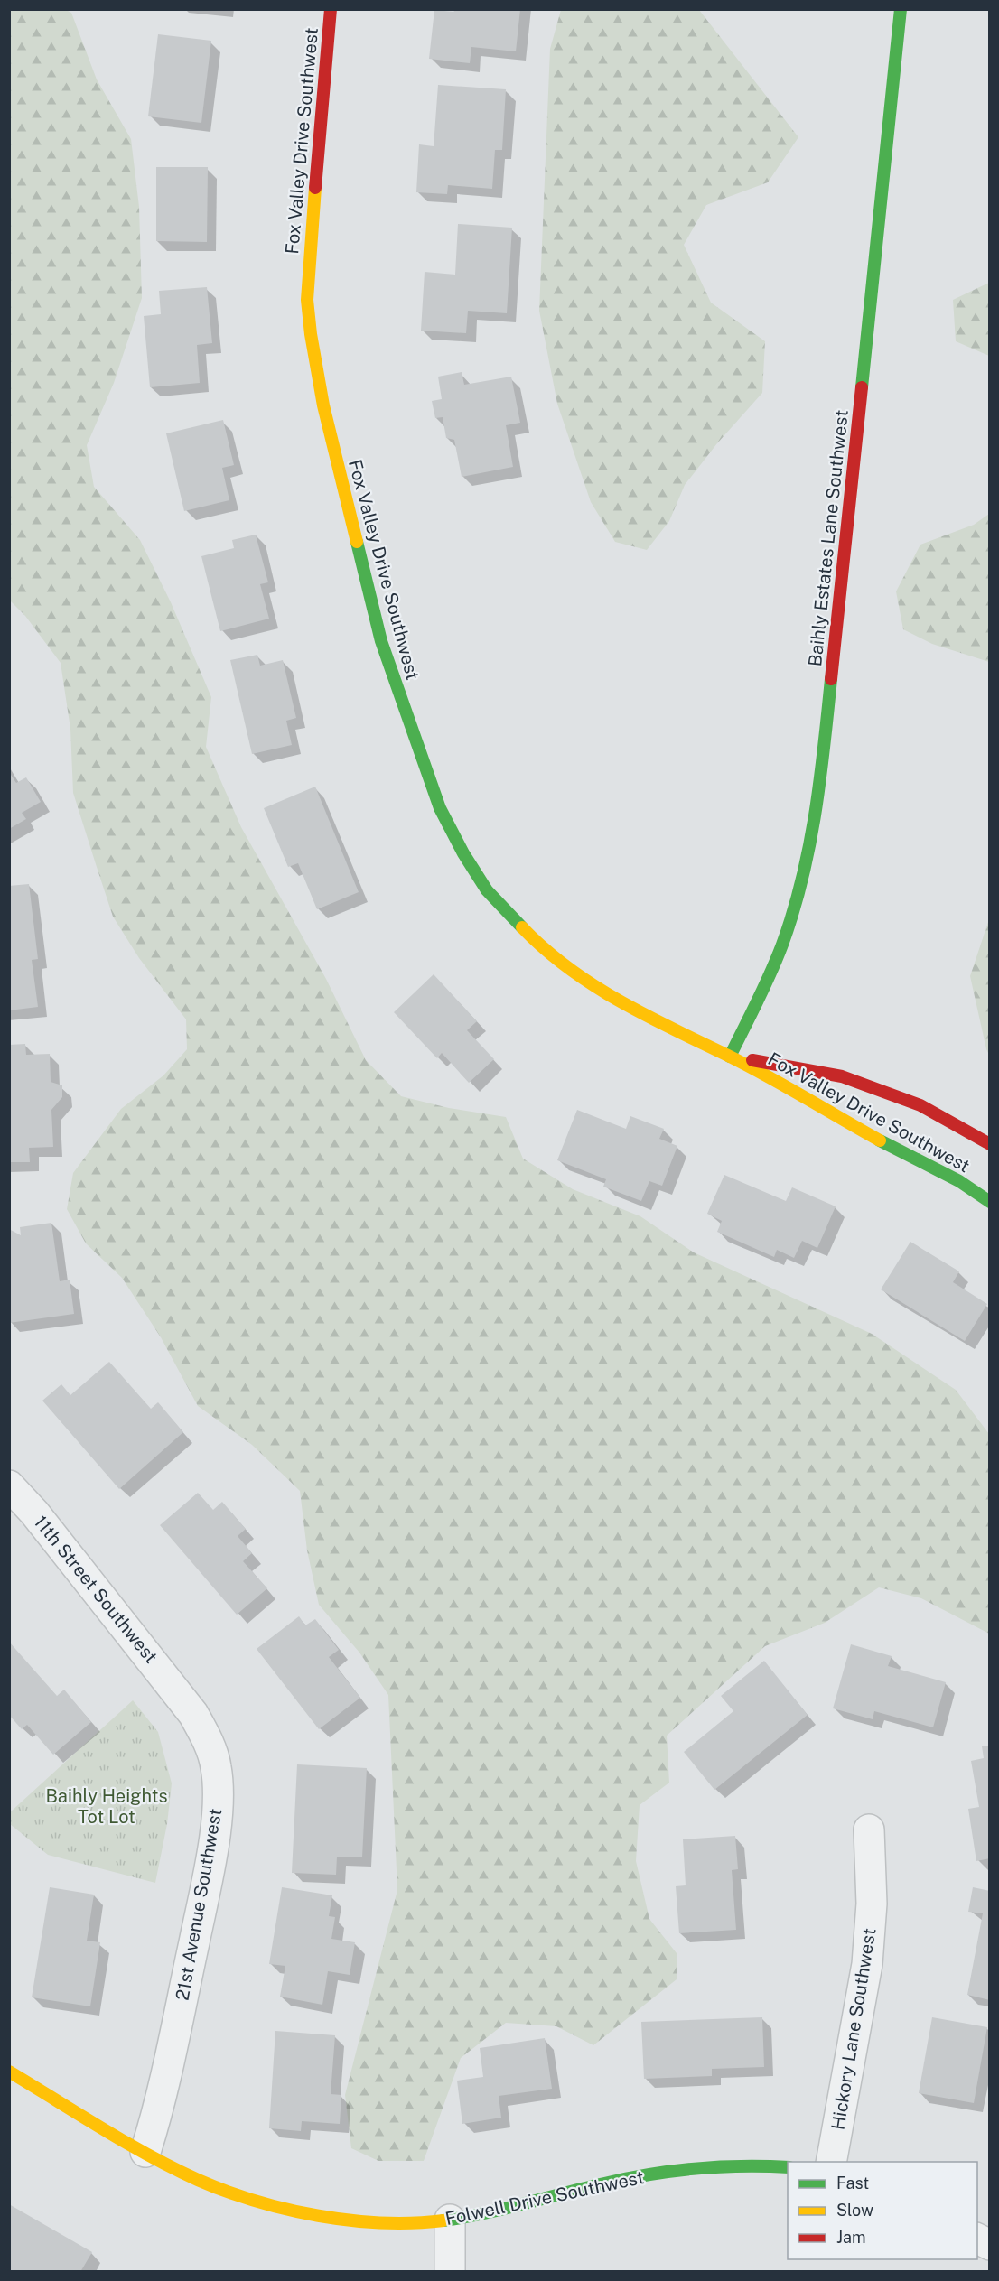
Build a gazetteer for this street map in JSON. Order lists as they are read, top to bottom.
{
  "streets": {
    "street": [
      "Fox Valley Drive Southwest",
      "Baihly Estates Lane Southwest",
      "11th Street Southwest",
      "21st Avenue Southwest",
      "Hickory Lane Southwest",
      "Folwell Drive Southwest"
    ]
  },
  "crossings": [
    ["Fox Valley Drive Southwest", "Baihly Estates Lane Southwest"],
    ["11th Street Southwest", "21st Avenue Southwest"],
    ["21st Avenue Southwest", "Folwell Drive Southwest"]
  ],
  "parks": ["Baihly Heights Tot Lot"],
  "legend": ["Fast", "Slow", "Jam"]
}
